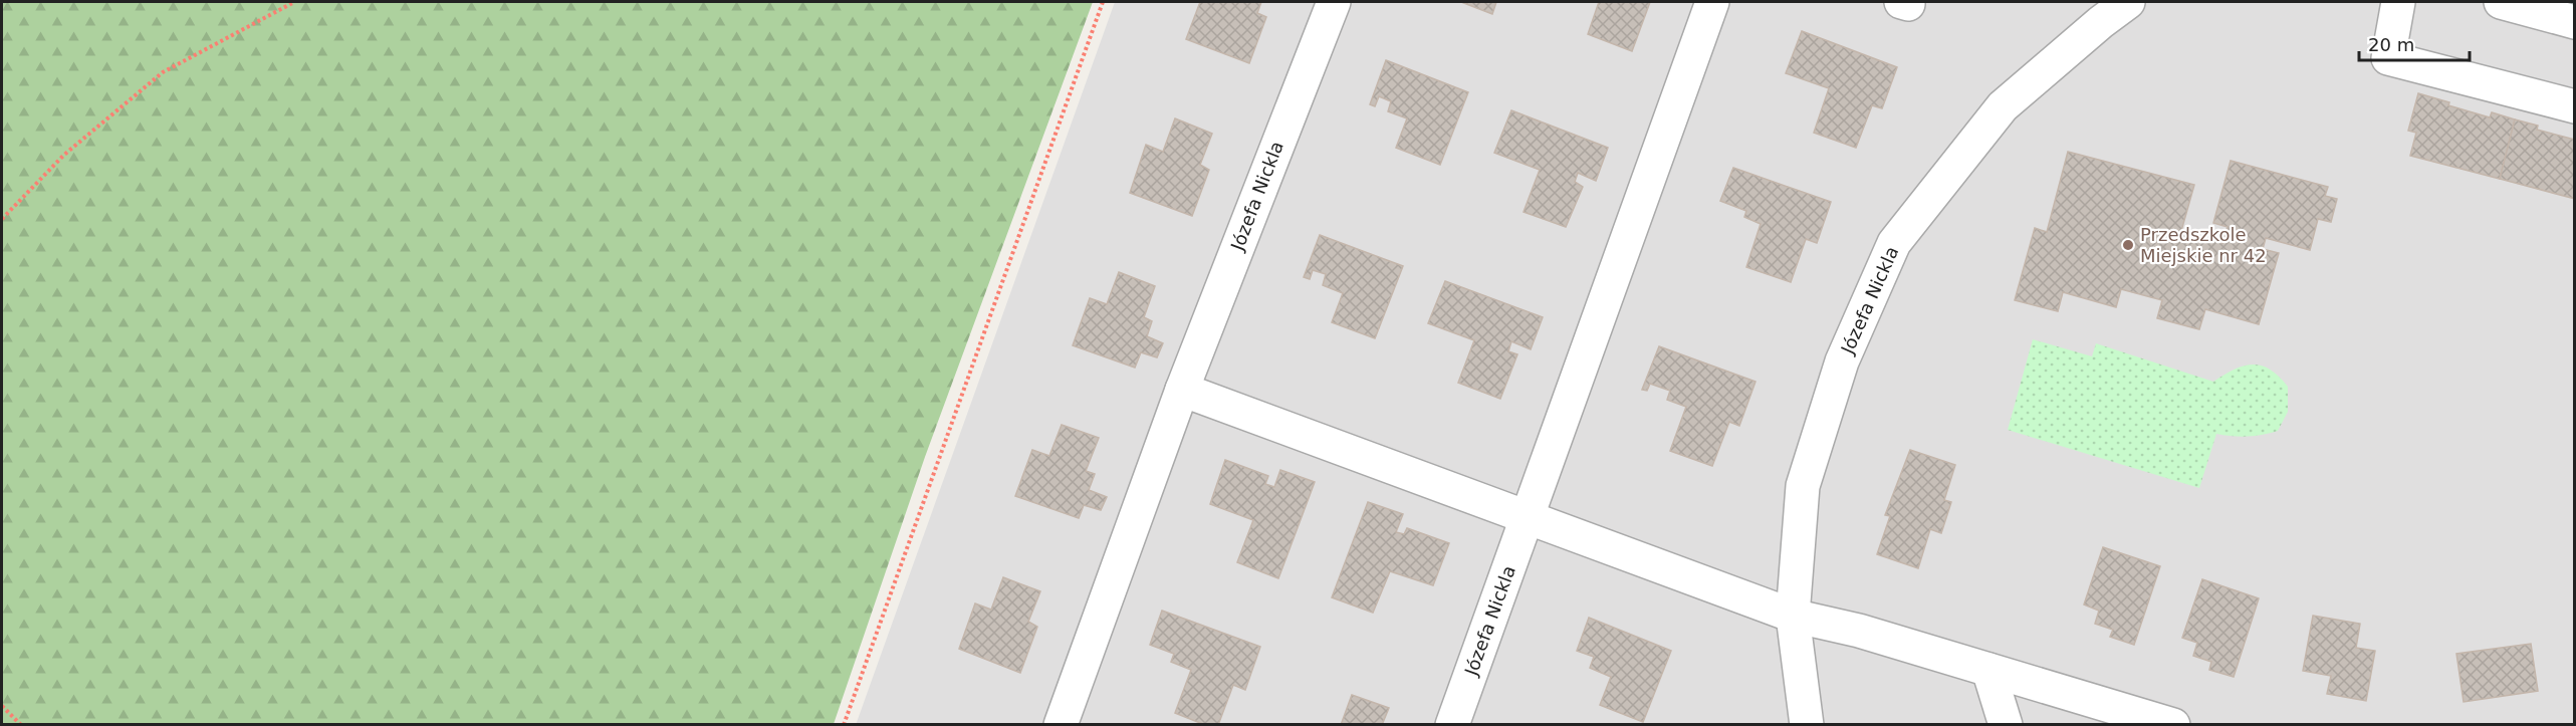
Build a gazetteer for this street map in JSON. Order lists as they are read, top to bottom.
{
  "streets": {
    "street": ["Józefa Nickla"]
  },
  "places": ["Przedszkole Miejskie nr 42"],
  "scale_bar": "20 m"
}
